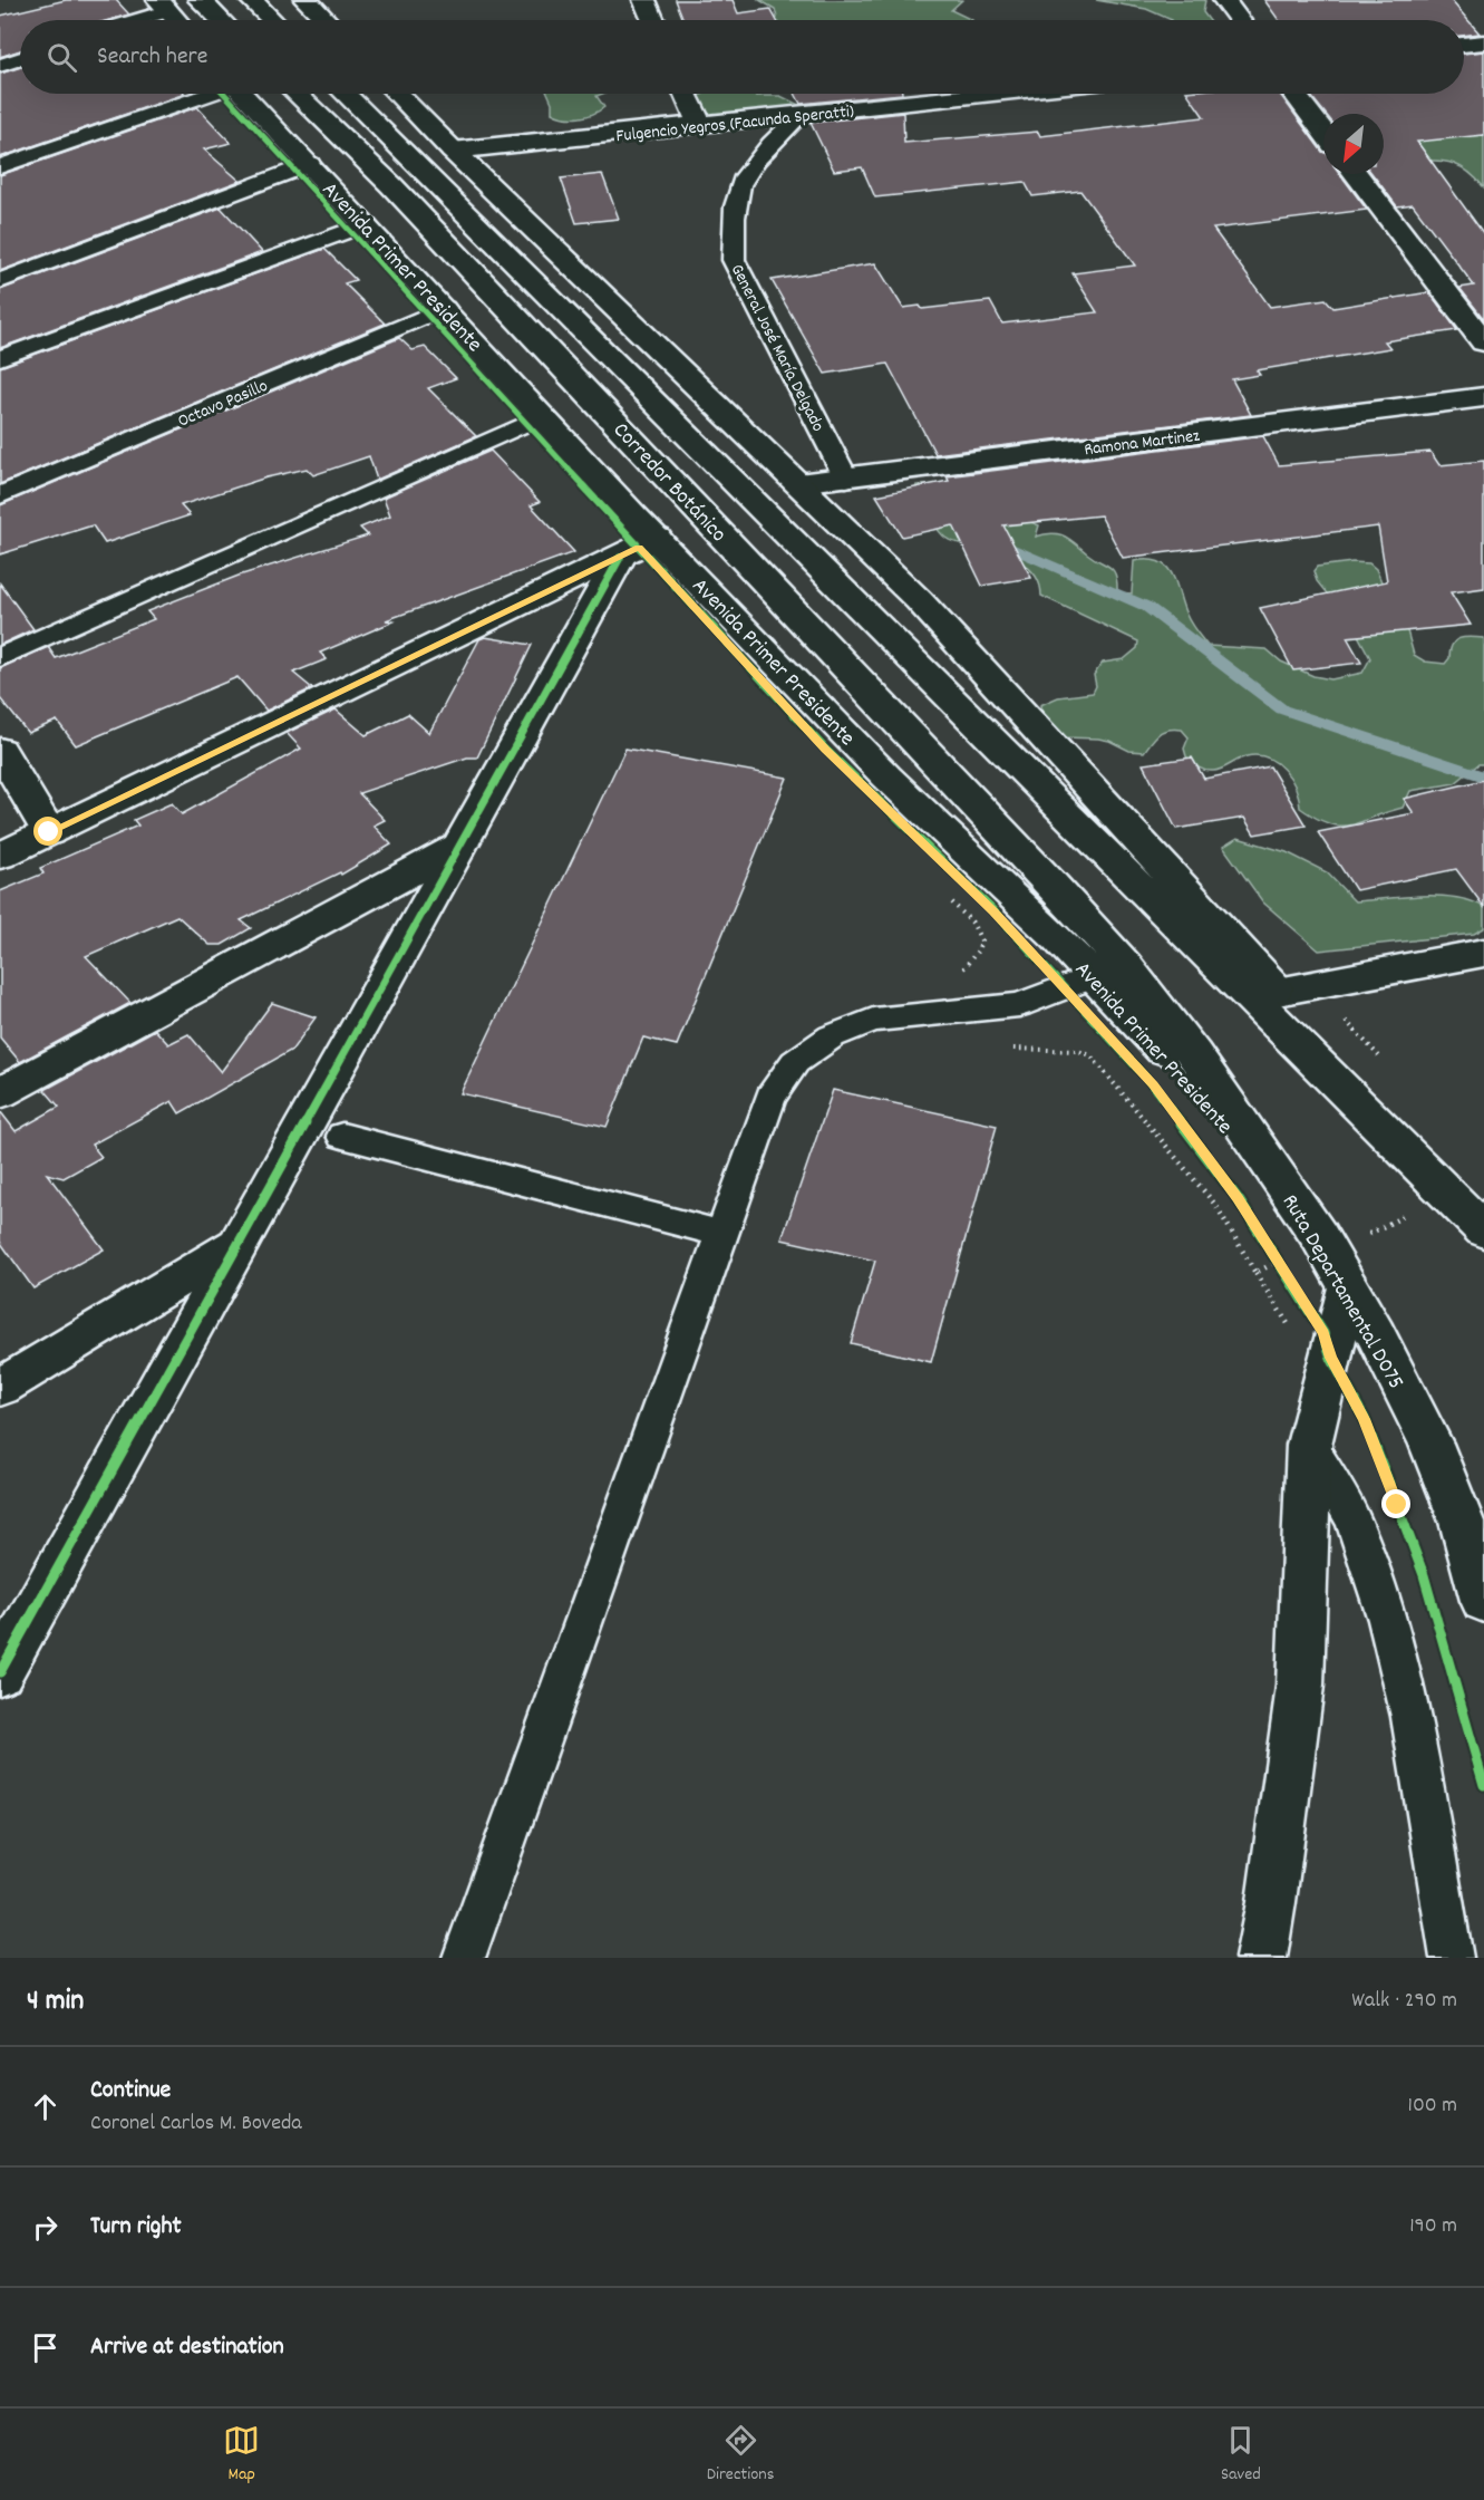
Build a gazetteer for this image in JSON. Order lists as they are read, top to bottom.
{
  "streets": {
    "main road": [
      "Fulgencio Yegros (Facunda Speratti)",
      "Avenida Primer Presidente",
      "Ramona Martinez",
      "Corredor Botánico",
      "Ruta Departamental D075"
    ],
    "lane": ["General José María Delgado", "Octavo Pasillo"]
  },
  "crossings": [
    ["Fulgencio Yegros (Facunda Speratti)", "General José María Delgado"],
    ["Avenida Primer Presidente", "Octavo Pasillo"],
    ["Avenida Primer Presidente", "Ruta Departamental D075"],
    ["General José María Delgado", "Ramona Martinez"],
    ["Corredor Botánico", "Ruta Departamental D075"]
  ],
  "north": "bottom left",
  "page": {
    "search": "Search here",
    "heading": ["4 min", "Walk · 290 m"],
    "list": [
      ["Continue", "Coronel Carlos M. Boveda", "100 m"],
      ["Turn right", "190 m"],
      "Arrive at destination"
    ],
    "nav": ["Map", "Directions", "Saved"]
  }
}
